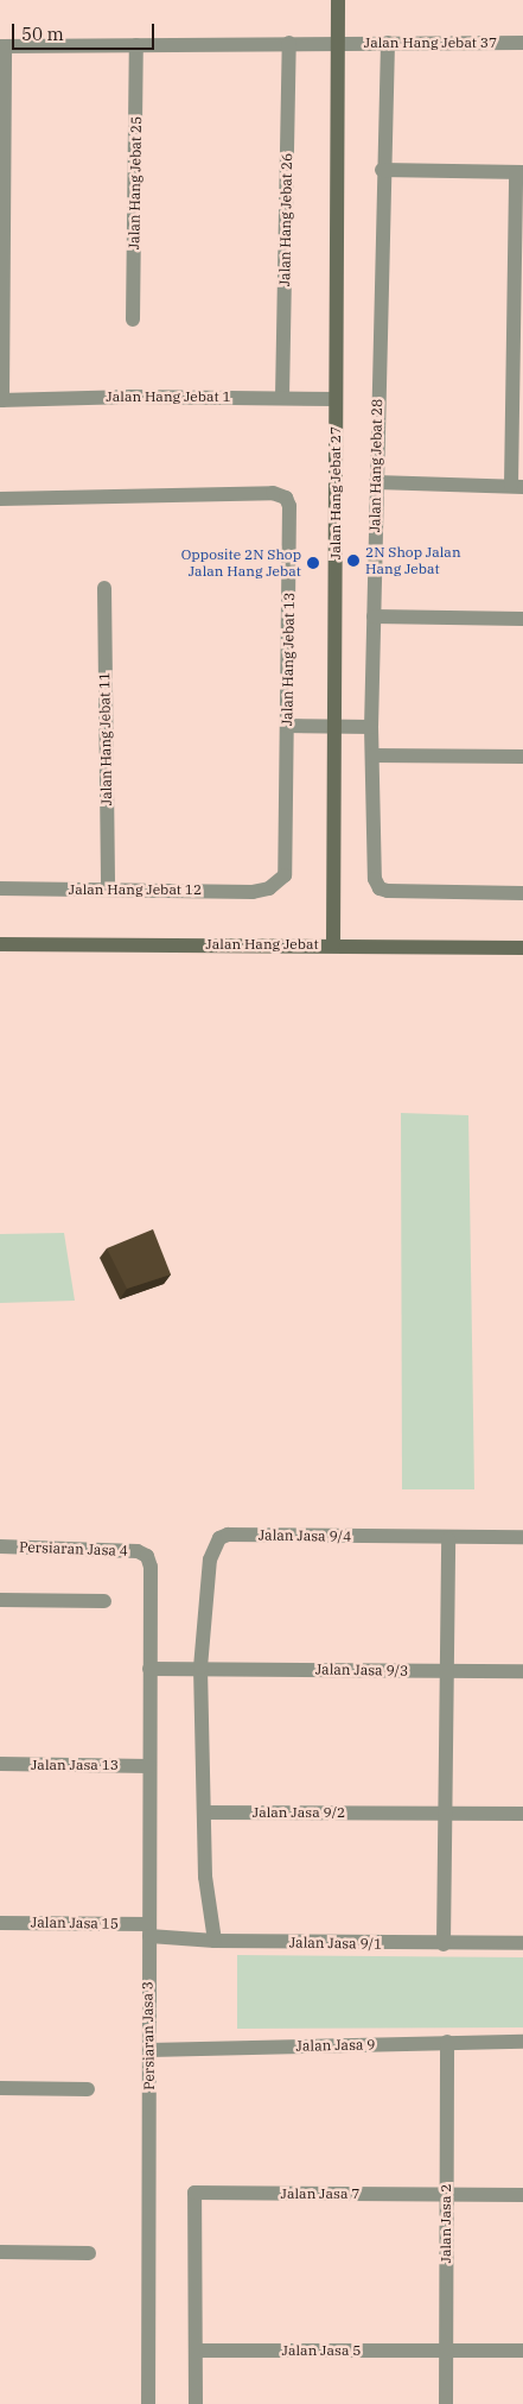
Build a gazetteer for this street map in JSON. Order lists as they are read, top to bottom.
{
  "streets": {
    "street": [
      "Jalan Hang Jebat 37",
      "Jalan Hang Jebat 25",
      "Jalan Hang Jebat 26",
      "Jalan Hang Jebat 1",
      "Jalan Hang Jebat 28",
      "Jalan Hang Jebat 27",
      "Jalan Hang Jebat 13",
      "Jalan Hang Jebat 11",
      "Jalan Hang Jebat 12",
      "Jalan Hang Jebat",
      "Jalan Jasa 9/4",
      "Persiaran Jasa 4",
      "Jalan Jasa 9/3",
      "Jalan Jasa 13",
      "Jalan Jasa 9/2",
      "Jalan Jasa 15",
      "Jalan Jasa 9/1",
      "Persiaran Jasa 3",
      "Jalan Jasa 9",
      "Jalan Jasa 7",
      "Jalan Jasa 2",
      "Jalan Jasa 5"
    ]
  },
  "crossings": [
    ["Jalan Hang Jebat 37", "Jalan Hang Jebat 25"],
    ["Jalan Hang Jebat 37", "Jalan Hang Jebat 26"],
    ["Jalan Hang Jebat 37", "Jalan Hang Jebat 28"],
    ["Jalan Hang Jebat 37", "Jalan Hang Jebat 27"],
    ["Jalan Hang Jebat 26", "Jalan Hang Jebat 1"],
    ["Jalan Hang Jebat 1", "Jalan Hang Jebat 27"],
    ["Jalan Hang Jebat 27", "Jalan Hang Jebat"],
    ["Jalan Hang Jebat 13", "Jalan Hang Jebat 12"],
    ["Jalan Hang Jebat 11", "Jalan Hang Jebat 12"],
    ["Jalan Jasa 9/4", "Jalan Jasa 9/3"],
    ["Persiaran Jasa 4", "Persiaran Jasa 3"],
    ["Jalan Jasa 13", "Persiaran Jasa 3"],
    ["Jalan Jasa 15", "Jalan Jasa 9/1"],
    ["Jalan Jasa 15", "Persiaran Jasa 3"],
    ["Jalan Jasa 9/1", "Persiaran Jasa 3"],
    ["Persiaran Jasa 3", "Jalan Jasa 9"],
    ["Jalan Jasa 9", "Jalan Jasa 2"],
    ["Jalan Jasa 7", "Jalan Jasa 2"],
    ["Jalan Jasa 7", "Jalan Jasa 5"],
    ["Jalan Jasa 2", "Jalan Jasa 5"]
  ],
  "places": ["2N Shop Jalan Hang Jebat", "Opposite 2N Shop Jalan Hang Jebat"],
  "scale_bar": "50 m"
}
